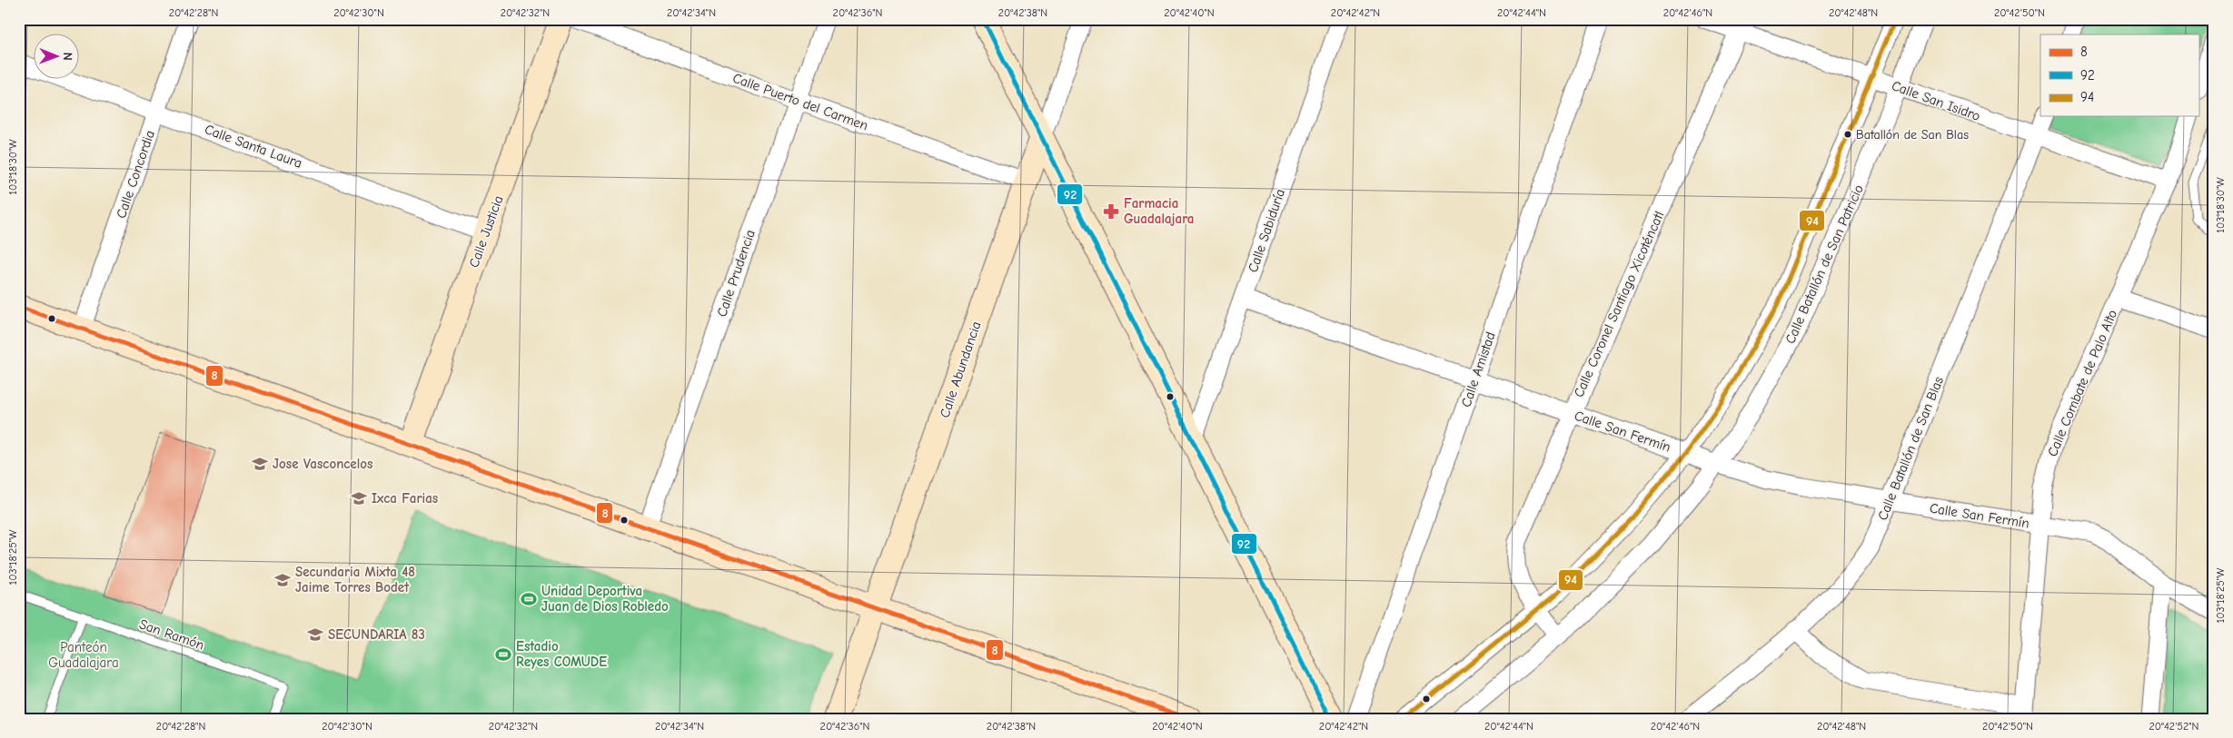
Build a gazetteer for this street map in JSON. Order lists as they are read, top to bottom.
{
  "streets": {
    "street": [
      "Calle San Isidro",
      "Calle Puerto del Carmen",
      "Calle Santa Laura",
      "Calle Concordia",
      "Calle Sabiduría",
      "Calle Justicia",
      "Calle Batallón de San Patricio",
      "Calle Prudencia",
      "Calle Coronel Santiago Xicoténcatl",
      "Calle Abundancia",
      "Calle Amistad",
      "Calle Combate de Palo Alto",
      "Calle San Fermín",
      "Calle Batallón de San Blas"
    ],
    "lane": ["San Ramón"]
  },
  "crossings": [
    ["Calle San Isidro", "Calle Batallón de San Patricio"],
    ["Calle San Isidro", "Calle Coronel Santiago Xicoténcatl"],
    ["Calle San Isidro", "Calle Combate de Palo Alto"],
    ["Calle San Isidro", "Calle Batallón de San Blas"],
    ["Calle Puerto del Carmen", "Calle Prudencia"],
    ["Calle Puerto del Carmen", "Calle Abundancia"],
    ["Calle Santa Laura", "Calle Concordia"],
    ["Calle Santa Laura", "Calle Justicia"],
    ["Calle Sabiduría", "Calle San Fermín"],
    ["Calle Batallón de San Patricio", "Calle Coronel Santiago Xicoténcatl"],
    ["Calle Batallón de San Patricio", "Calle San Fermín"],
    ["Calle Coronel Santiago Xicoténcatl", "Calle San Fermín"],
    ["Calle Amistad", "Calle San Fermín"],
    ["Calle Combate de Palo Alto", "Calle San Fermín"],
    ["Calle San Fermín", "Calle Batallón de San Blas"]
  ],
  "parks": ["Panteón Guadalajara"],
  "places": {
    "other": ["Batallón de San Blas"],
    "pharmacy": ["Farmacia Guadalajara"],
    "school or university": [
      "Jose Vasconcelos",
      "Ixca Farias",
      "Secundaria Mixta 48 Jaime Torres Bodet",
      "SECUNDARIA 83"
    ],
    "sports": ["Unidad Deportiva Juan de Dios Robledo", "Estadio Reyes COMUDE"]
  },
  "lines": ["transit line 92", "transit line 94", "transit line 8"],
  "legend": ["8", "92", "94"],
  "north": "right",
  "coordinates": [
    "20°42'28\"N",
    "20°42'30\"N",
    "20°42'32\"N",
    "20°42'34\"N",
    "20°42'36\"N",
    "20°42'38\"N",
    "20°42'40\"N",
    "20°42'42\"N",
    "20°42'44\"N",
    "20°42'46\"N",
    "20°42'48\"N",
    "20°42'50\"N",
    "103°18'30\"W",
    "103°18'25\"W",
    "20°42'52\"N"
  ]
}
